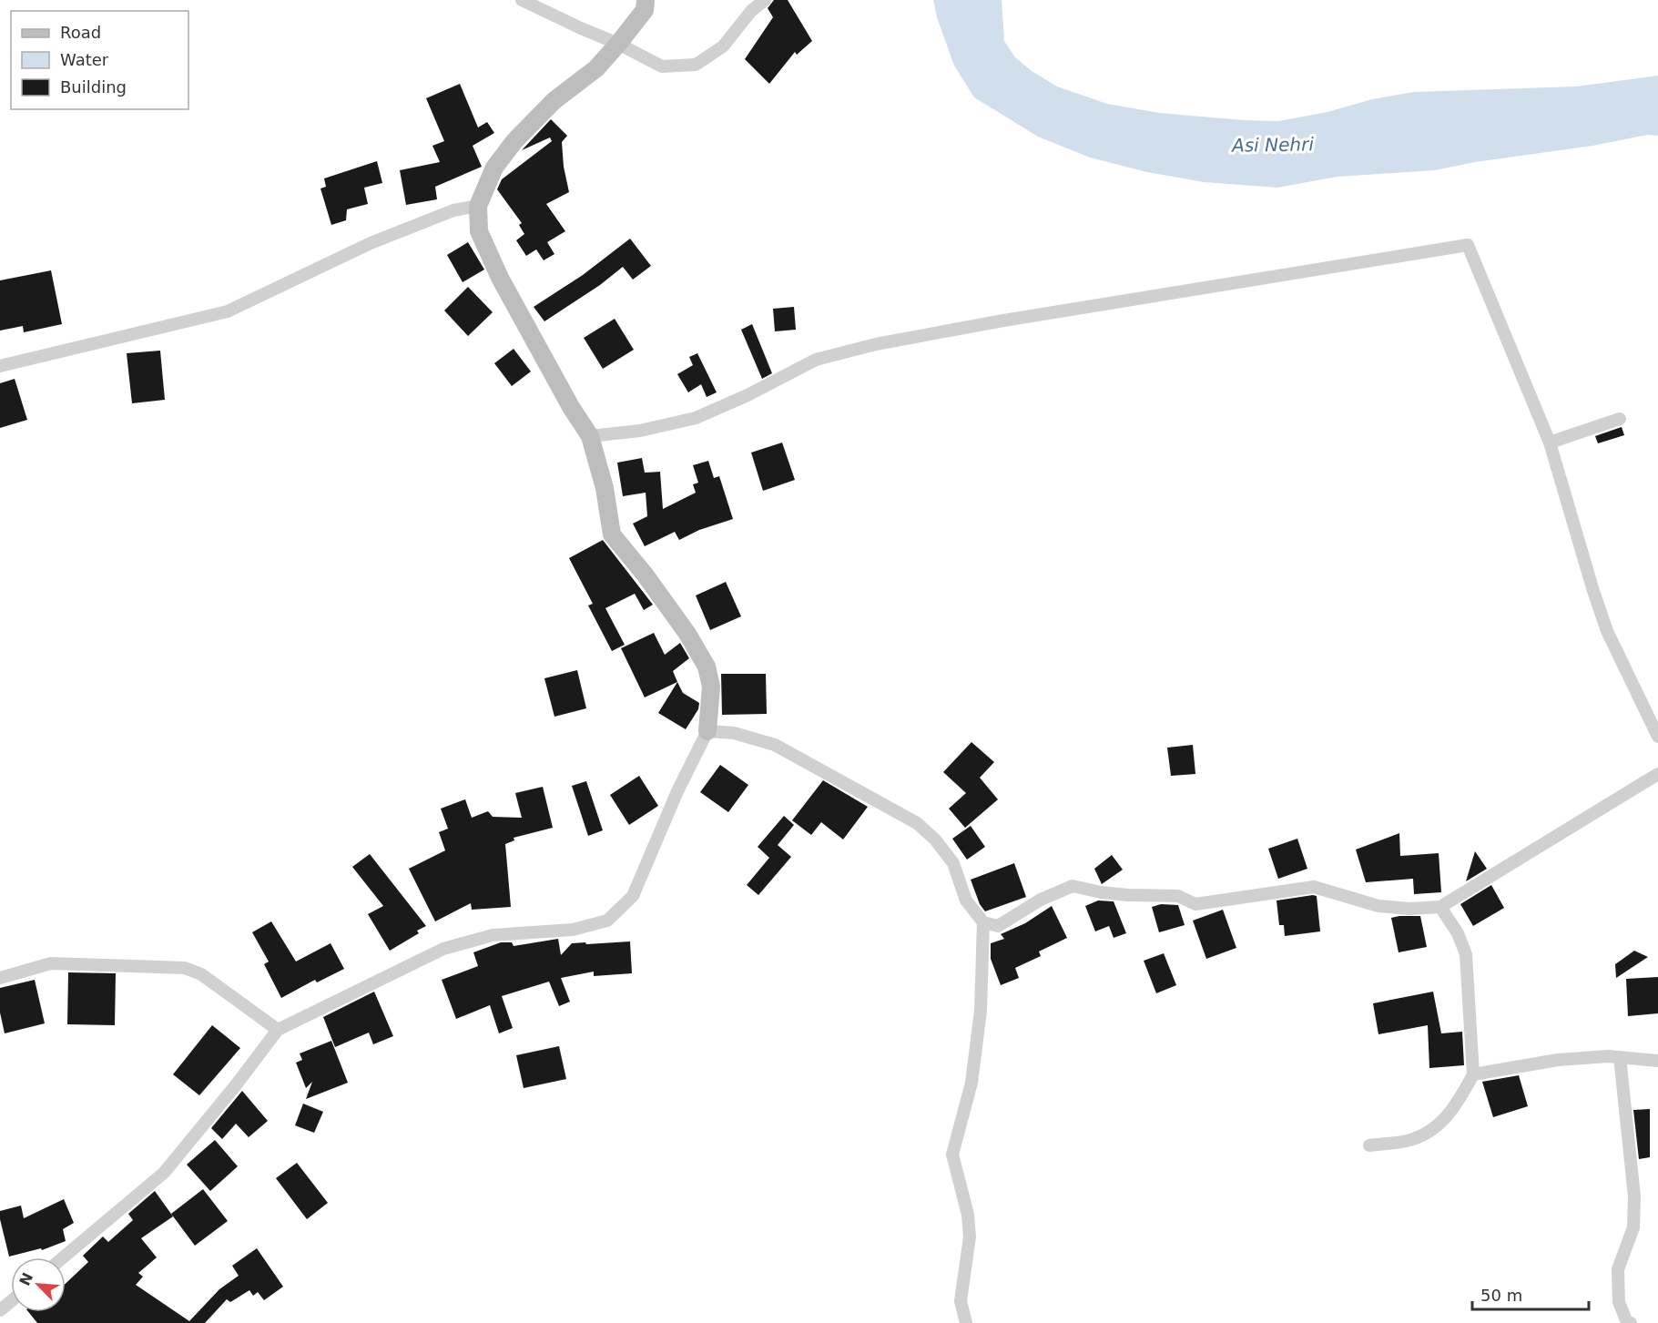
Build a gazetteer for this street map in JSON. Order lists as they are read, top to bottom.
{
  "water": ["Asi Nehri"],
  "legend": ["Road", "Water", "Building"],
  "scale_bar": "50 m",
  "north": "top left"
}
